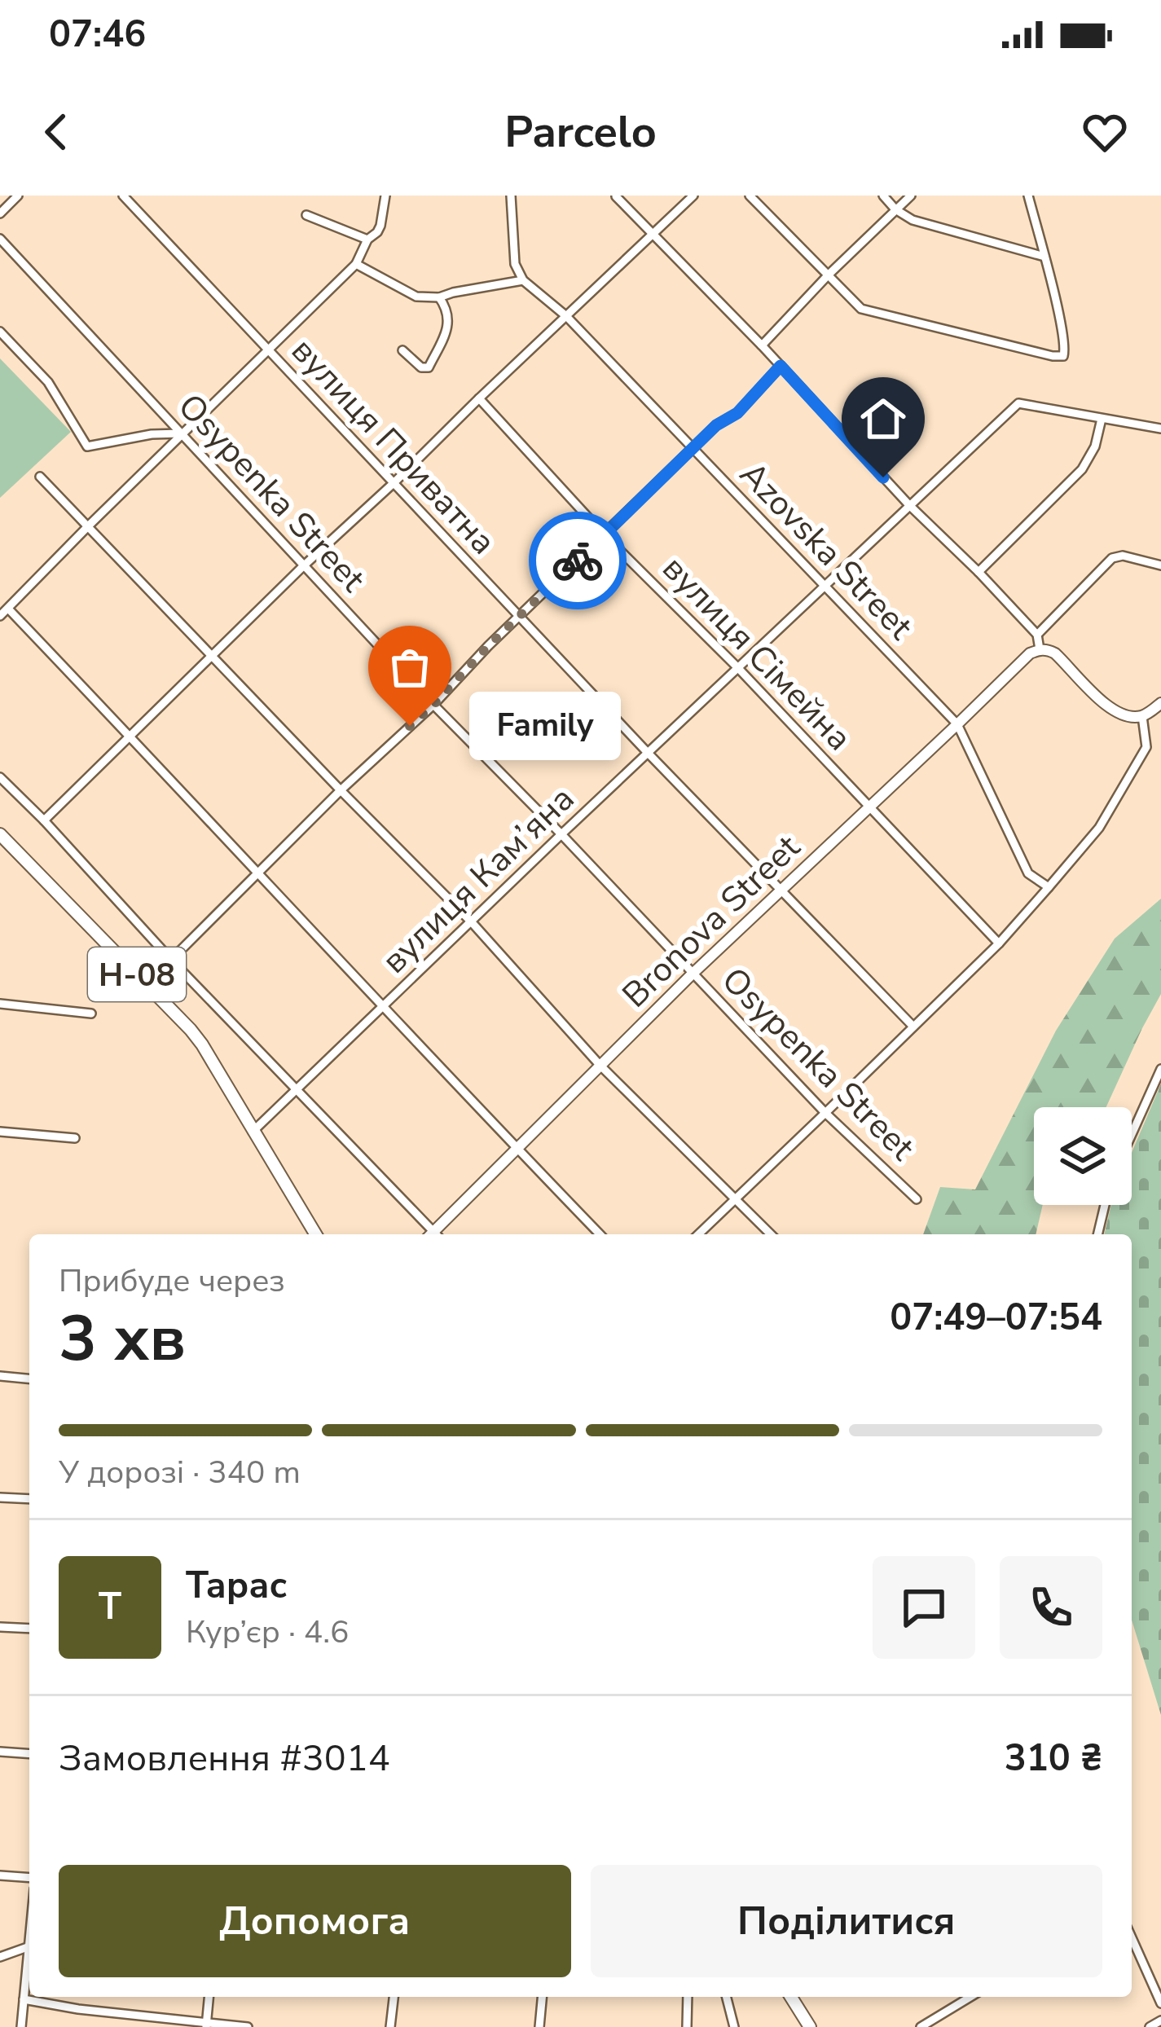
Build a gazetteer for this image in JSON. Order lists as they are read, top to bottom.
{
  "streets": {
    "main road": ["Н-08"],
    "street": [
      "вулиця Приватна",
      "Osypenka Street",
      "Azovska Street",
      "вулиця Сімейна",
      "вулиця Кам’яна",
      "Bronova Street"
    ]
  },
  "crossings": [
    ["вулиця Приватна", "вулиця Кам’яна"],
    ["вулиця Приватна", "Bronova Street"],
    ["Osypenka Street", "вулиця Кам’яна"],
    ["Osypenka Street", "Bronova Street"],
    ["Azovska Street", "вулиця Кам’яна"],
    ["Azovska Street", "Bronova Street"],
    ["вулиця Сімейна", "вулиця Кам’яна"],
    ["вулиця Сімейна", "Bronova Street"],
    ["вулиця Кам’яна", "Н-08"]
  ],
  "places": ["Family"],
  "page": {
    "status": "07:46",
    "header": "Parcelo",
    "bubble": "Family",
    "heading": ["3 хв", "Прибуде через", "07:49–07:54"],
    "panel": [
      "Тарас",
      "Кур’єр · 4.6",
      "Замовлення #3014",
      "310 ₴"
    ],
    "bar": "У дорозі · 340 m",
    "round": "Т",
    "buttons": ["Допомога", "Поділитися"]
  }
}
